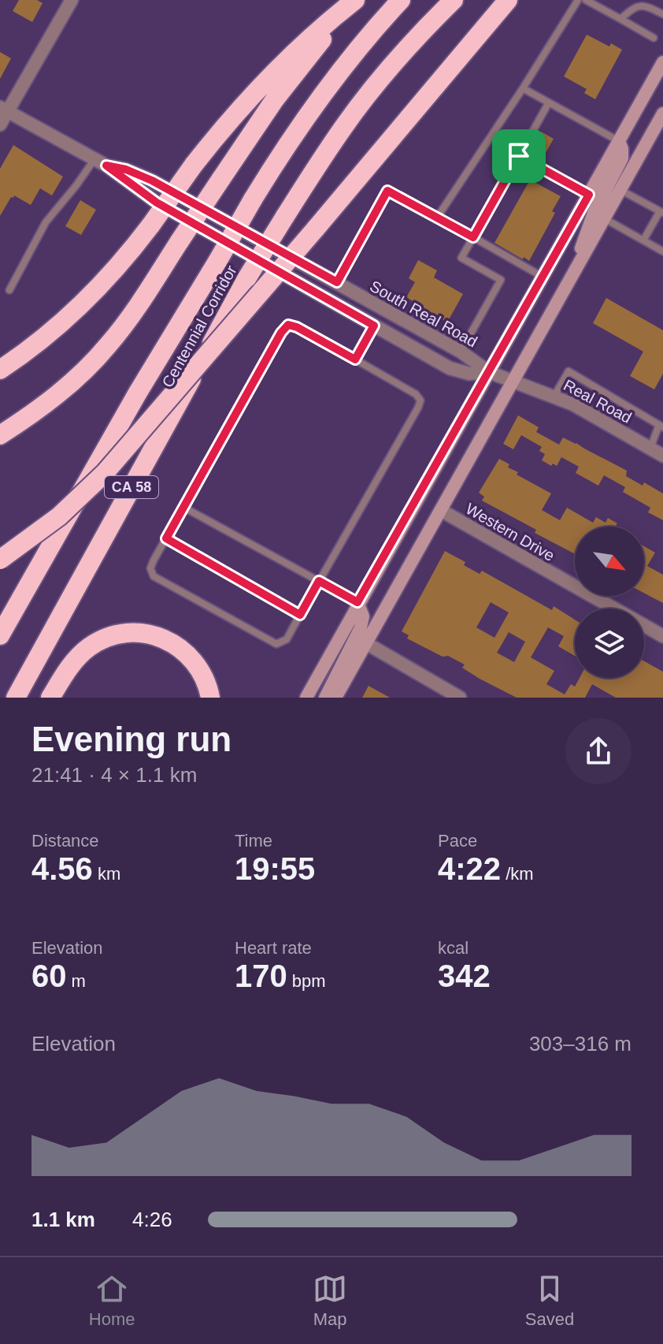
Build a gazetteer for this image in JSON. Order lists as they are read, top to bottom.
{
  "streets": {
    "highway": ["Centennial Corridor", "CA 58"],
    "street": ["South Real Road", "Real Road", "Western Drive"]
  },
  "crossings": [
    ["South Real Road", "Real Road"]
  ],
  "north": "bottom right",
  "page": {
    "heading": ["Evening run", "21:41 · 4 × 1.1 km"],
    "stats": [
      ["Distance", "4.56 km"],
      ["Time", "19:55"],
      ["Pace", "4:22 /km"],
      ["Elevation", "60 m"],
      ["Heart rate", "170 bpm"],
      ["kcal", "342"]
    ],
    "chart": ["Elevation", "303–316 m"],
    "list": [
      {
        "name": "1.1 km",
        "note": "4:26"
      }
    ],
    "tabs": ["Home", "Map", "Saved"]
  }
}
